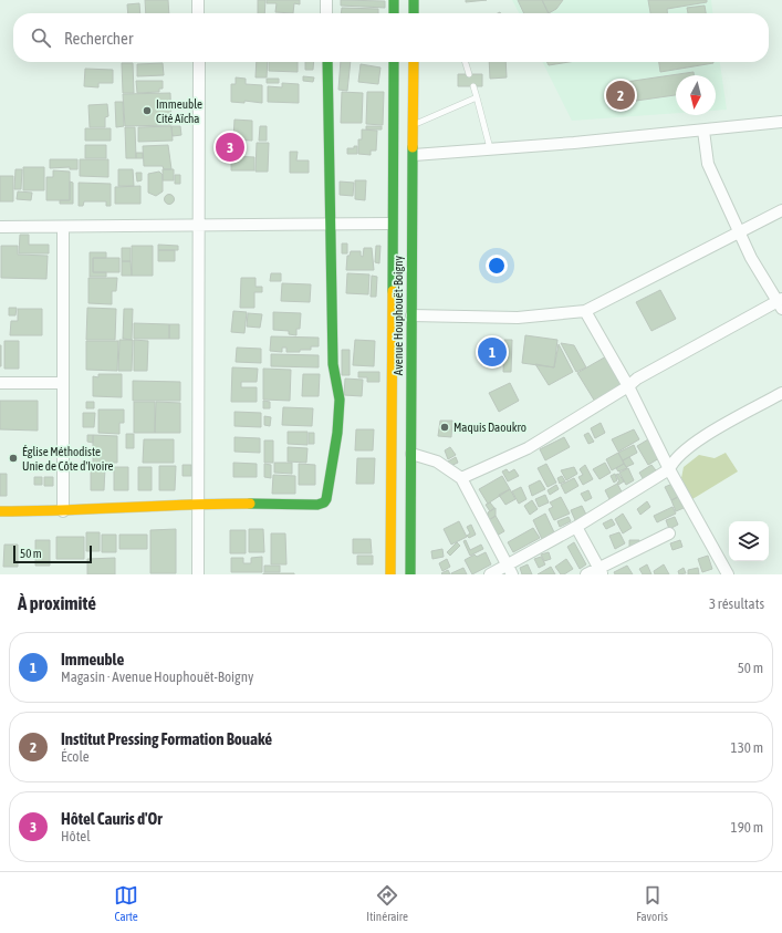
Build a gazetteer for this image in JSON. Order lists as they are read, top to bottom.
{
  "streets": {
    "main road": ["Avenue Houphouët-Boigny"]
  },
  "places": ["Immeuble Cité Aïcha", "Maquis Daoukro", "Église Méthodiste Unie de Côte d'Ivoire"],
  "scale_bar": "50 m",
  "north": "bottom",
  "page": {
    "search": "Rechercher",
    "pins": ["2", "3", "1"],
    "scale": "50 m",
    "heading": ["À proximité", "3 résultats"],
    "list": [
      {
        "mark": "1",
        "name": "Immeuble",
        "note": "Magasin · Avenue Houphouët-Boigny",
        "value": "50 m"
      },
      {
        "mark": "2",
        "name": "Institut Pressing Formation Bouaké",
        "note": "École",
        "value": "130 m"
      },
      {
        "mark": "3",
        "name": "Hôtel Cauris d'Or",
        "note": "Hôtel",
        "value": "190 m"
      }
    ],
    "nav": ["Carte", "Itinéraire", "Favoris"]
  }
}
